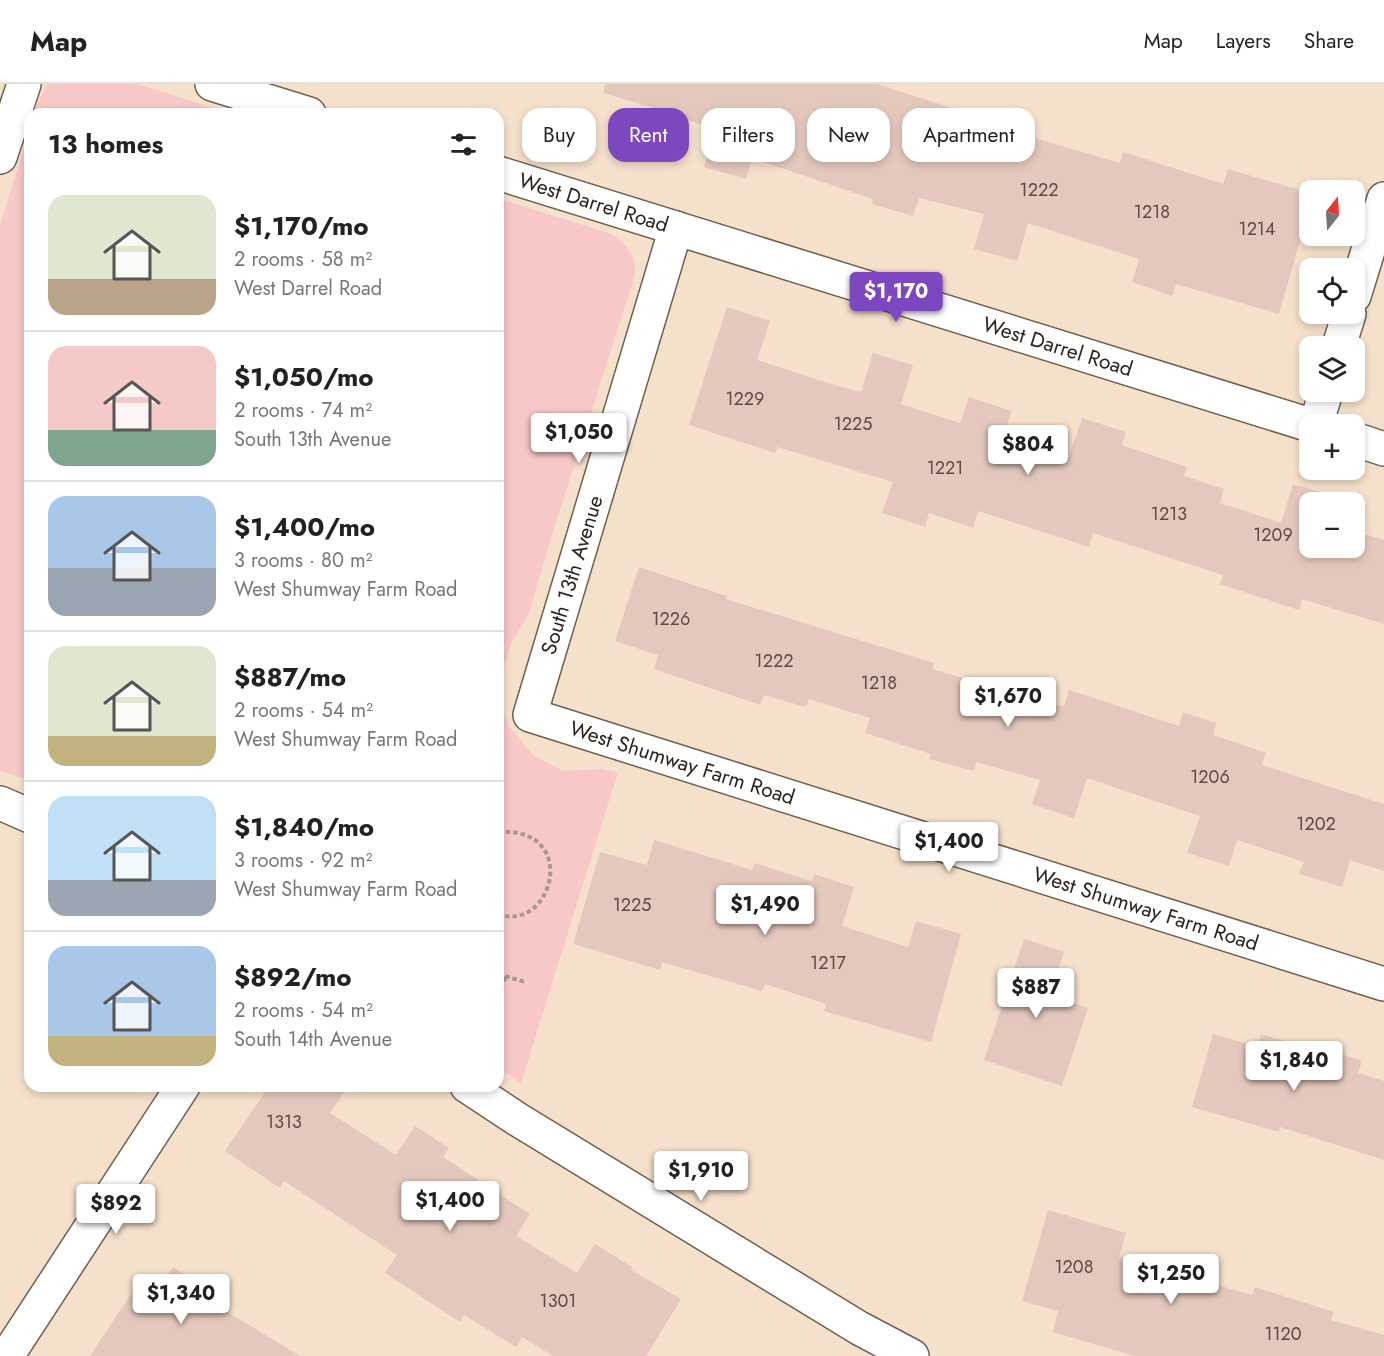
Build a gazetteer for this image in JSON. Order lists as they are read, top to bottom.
{
  "streets": {
    "street": ["West Darrel Road", "South 13th Avenue", "West Shumway Farm Road"]
  },
  "crossings": [
    ["West Darrel Road", "South 13th Avenue"],
    ["South 13th Avenue", "West Shumway Farm Road"]
  ],
  "house_numbers": [
    "1222",
    "1218",
    "1214",
    "1229",
    "1225",
    "1221",
    "1213",
    "1209",
    "1226",
    "1222",
    "1218",
    "1206",
    "1202",
    "1225",
    "1217",
    "1313",
    "1208",
    "1301",
    "1120"
  ],
  "north": "top",
  "page": {
    "header": "Map",
    "nav": ["Map", "Layers", "Share"],
    "chip": [
      "Buy",
      "Rent",
      "Filters",
      "New",
      "Apartment"
    ],
    "heading": "13 homes",
    "map_buttons": ["+", "−"],
    "list": [
      {
        "name": "$1,170/mo",
        "note": "2 rooms · 58 m² · West Darrel Road"
      },
      {
        "name": "$1,050/mo",
        "note": "2 rooms · 74 m² · South 13th Avenue"
      },
      {
        "name": "$1,400/mo",
        "note": "3 rooms · 80 m² · West Shumway Farm Road"
      },
      {
        "name": "$887/mo",
        "note": "2 rooms · 54 m² · West Shumway Farm Road"
      },
      {
        "name": "$1,840/mo",
        "note": "3 rooms · 92 m² · West Shumway Farm Road"
      },
      {
        "name": "$892/mo",
        "note": "2 rooms · 54 m² · South 14th Avenue"
      }
    ],
    "price": [
      "$1,170",
      "$1,050",
      "$804",
      "$1,670",
      "$1,400",
      "$1,490",
      "$887",
      "$1,840",
      "$1,910",
      "$1,400",
      "$892",
      "$1,250",
      "$1,340"
    ]
  }
}
